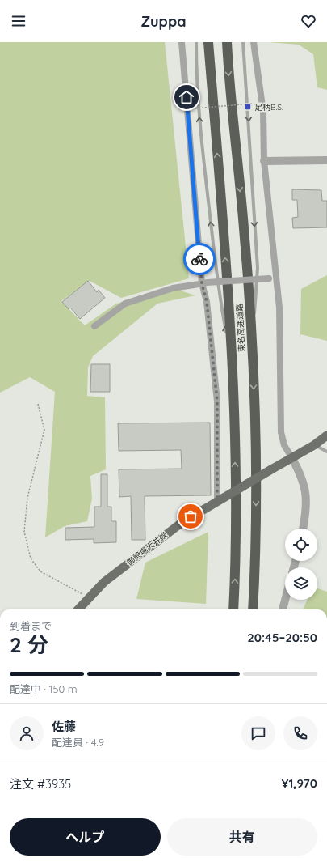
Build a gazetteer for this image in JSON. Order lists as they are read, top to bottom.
{
  "streets": {
    "highway": ["東名高速道路"],
    "main road": ["御殿場大井線"]
  },
  "places": {
    "transit": ["足柄B.S."]
  },
  "page": {
    "header": "Zuppa",
    "heading": ["2 分", "到着まで", "20:45–20:50"],
    "panel": [
      "佐藤",
      "配達員 · 4.9",
      "注文 #3935",
      "¥1,970"
    ],
    "bar": "配達中 · 150 m",
    "buttons": ["ヘルプ", "共有"]
  }
}
